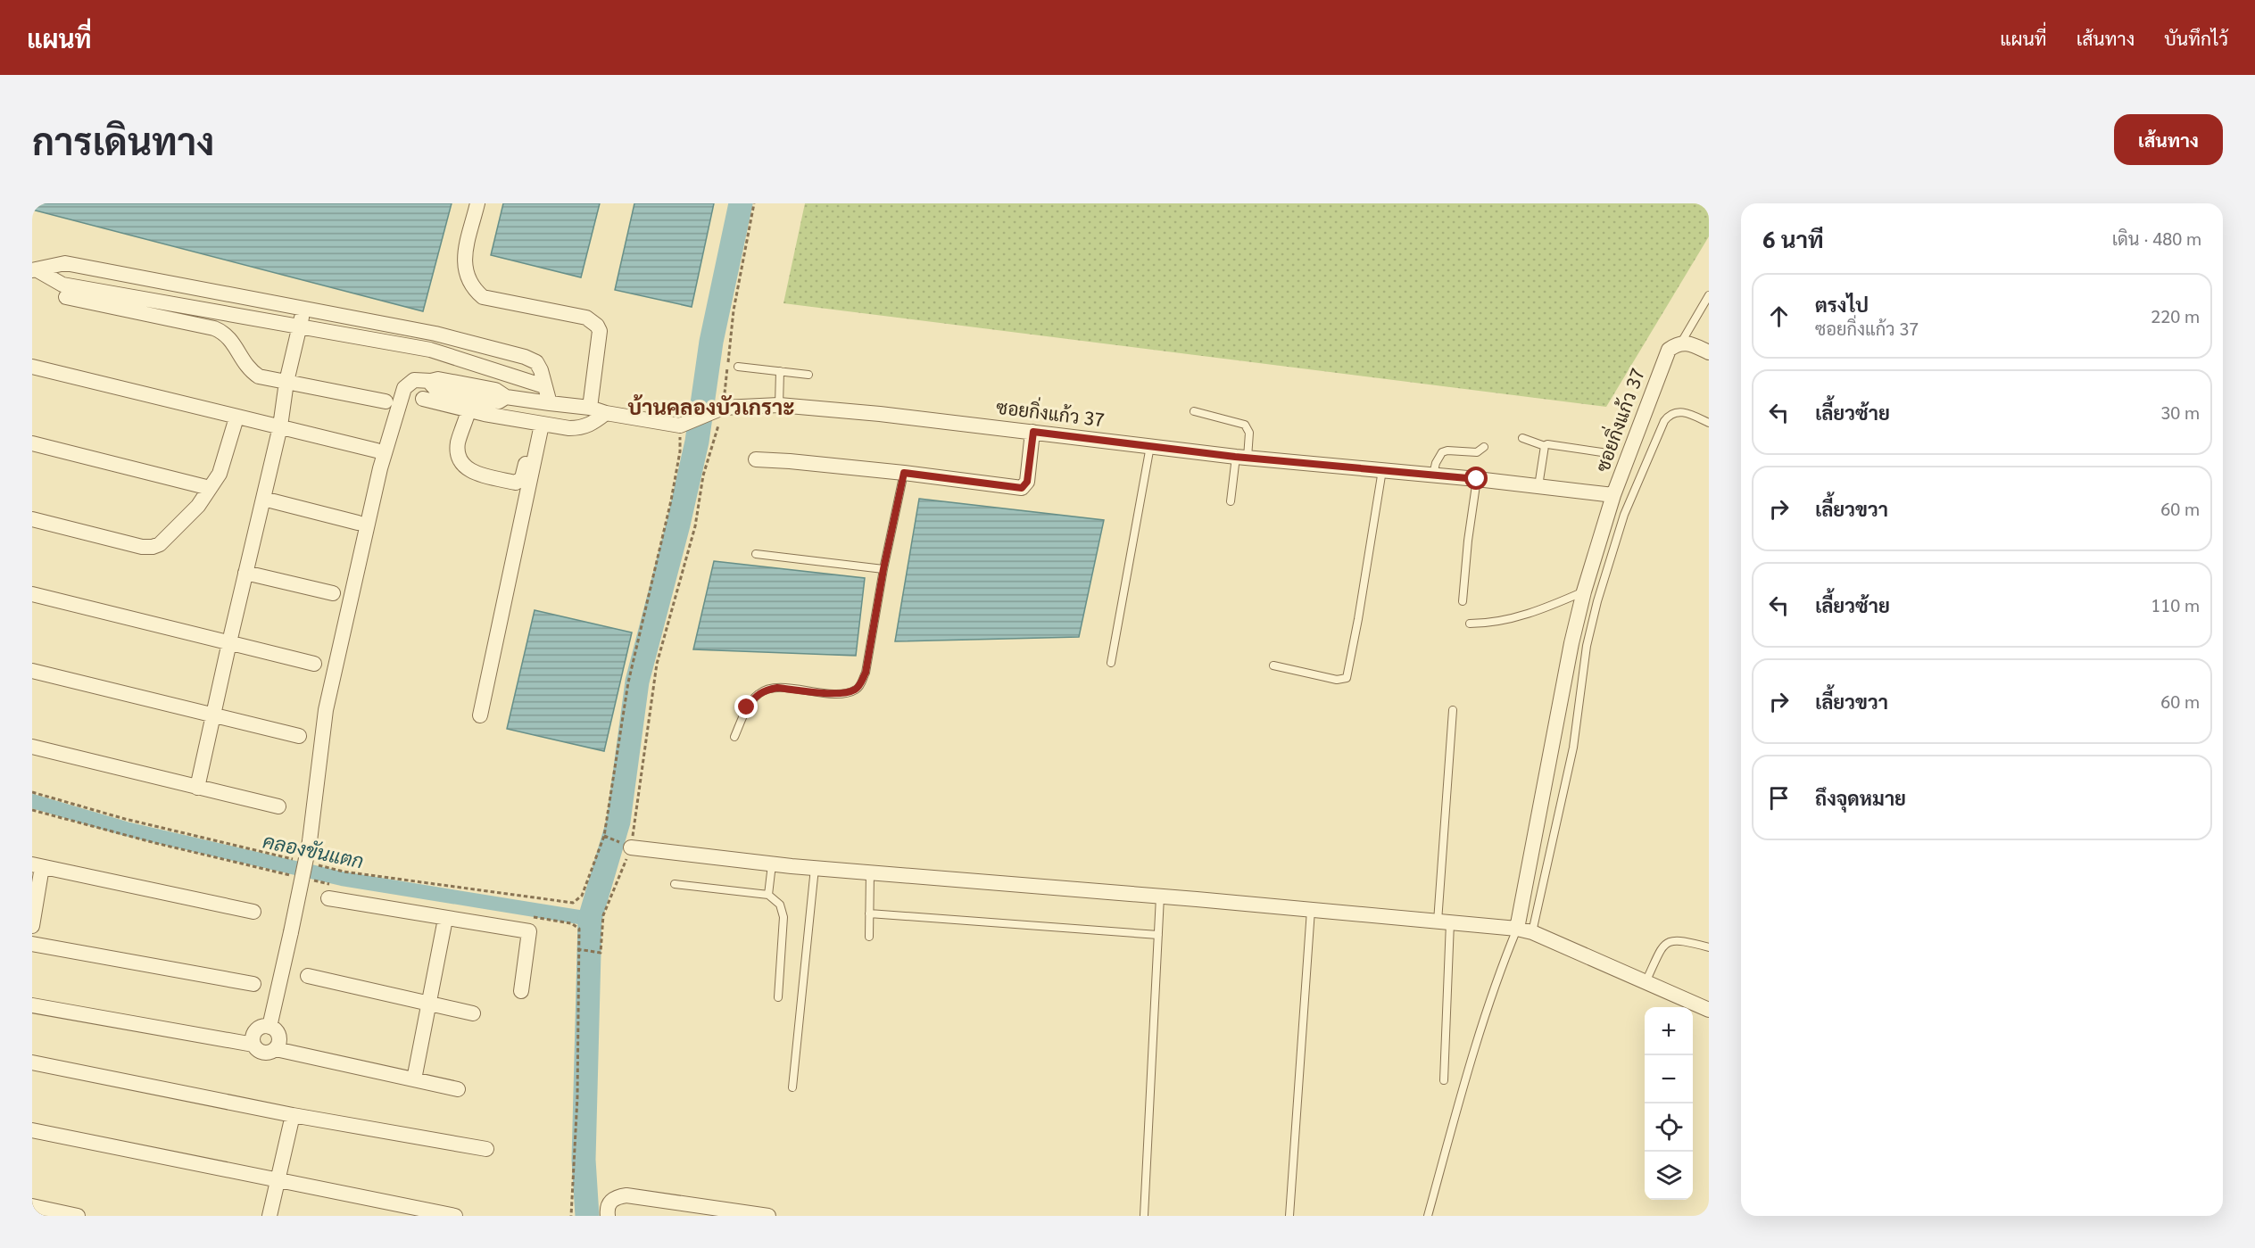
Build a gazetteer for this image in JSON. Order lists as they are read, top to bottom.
{
  "streets": {
    "street": ["ซอยกิ่งแก้ว 37"]
  },
  "districts": ["บ้านคลองบัวเกราะ"],
  "water": ["คลองขันแตก"],
  "page": {
    "header": "แผนที่",
    "nav": ["แผนที่", "เส้นทาง", "บันทึกไว้"],
    "buttons": "เส้นทาง",
    "title": "การเดินทาง",
    "heading": ["6 นาที", "เดิน · 480 m"],
    "list": [
      ["ตรงไป", "ซอยกิ่งแก้ว 37", "220 m"],
      ["เลี้ยวซ้าย", "30 m"],
      ["เลี้ยวขวา", "60 m"],
      ["เลี้ยวซ้าย", "110 m"],
      ["เลี้ยวขวา", "60 m"],
      "ถึงจุดหมาย"
    ],
    "map_buttons": ["+", "−"]
  }
}
